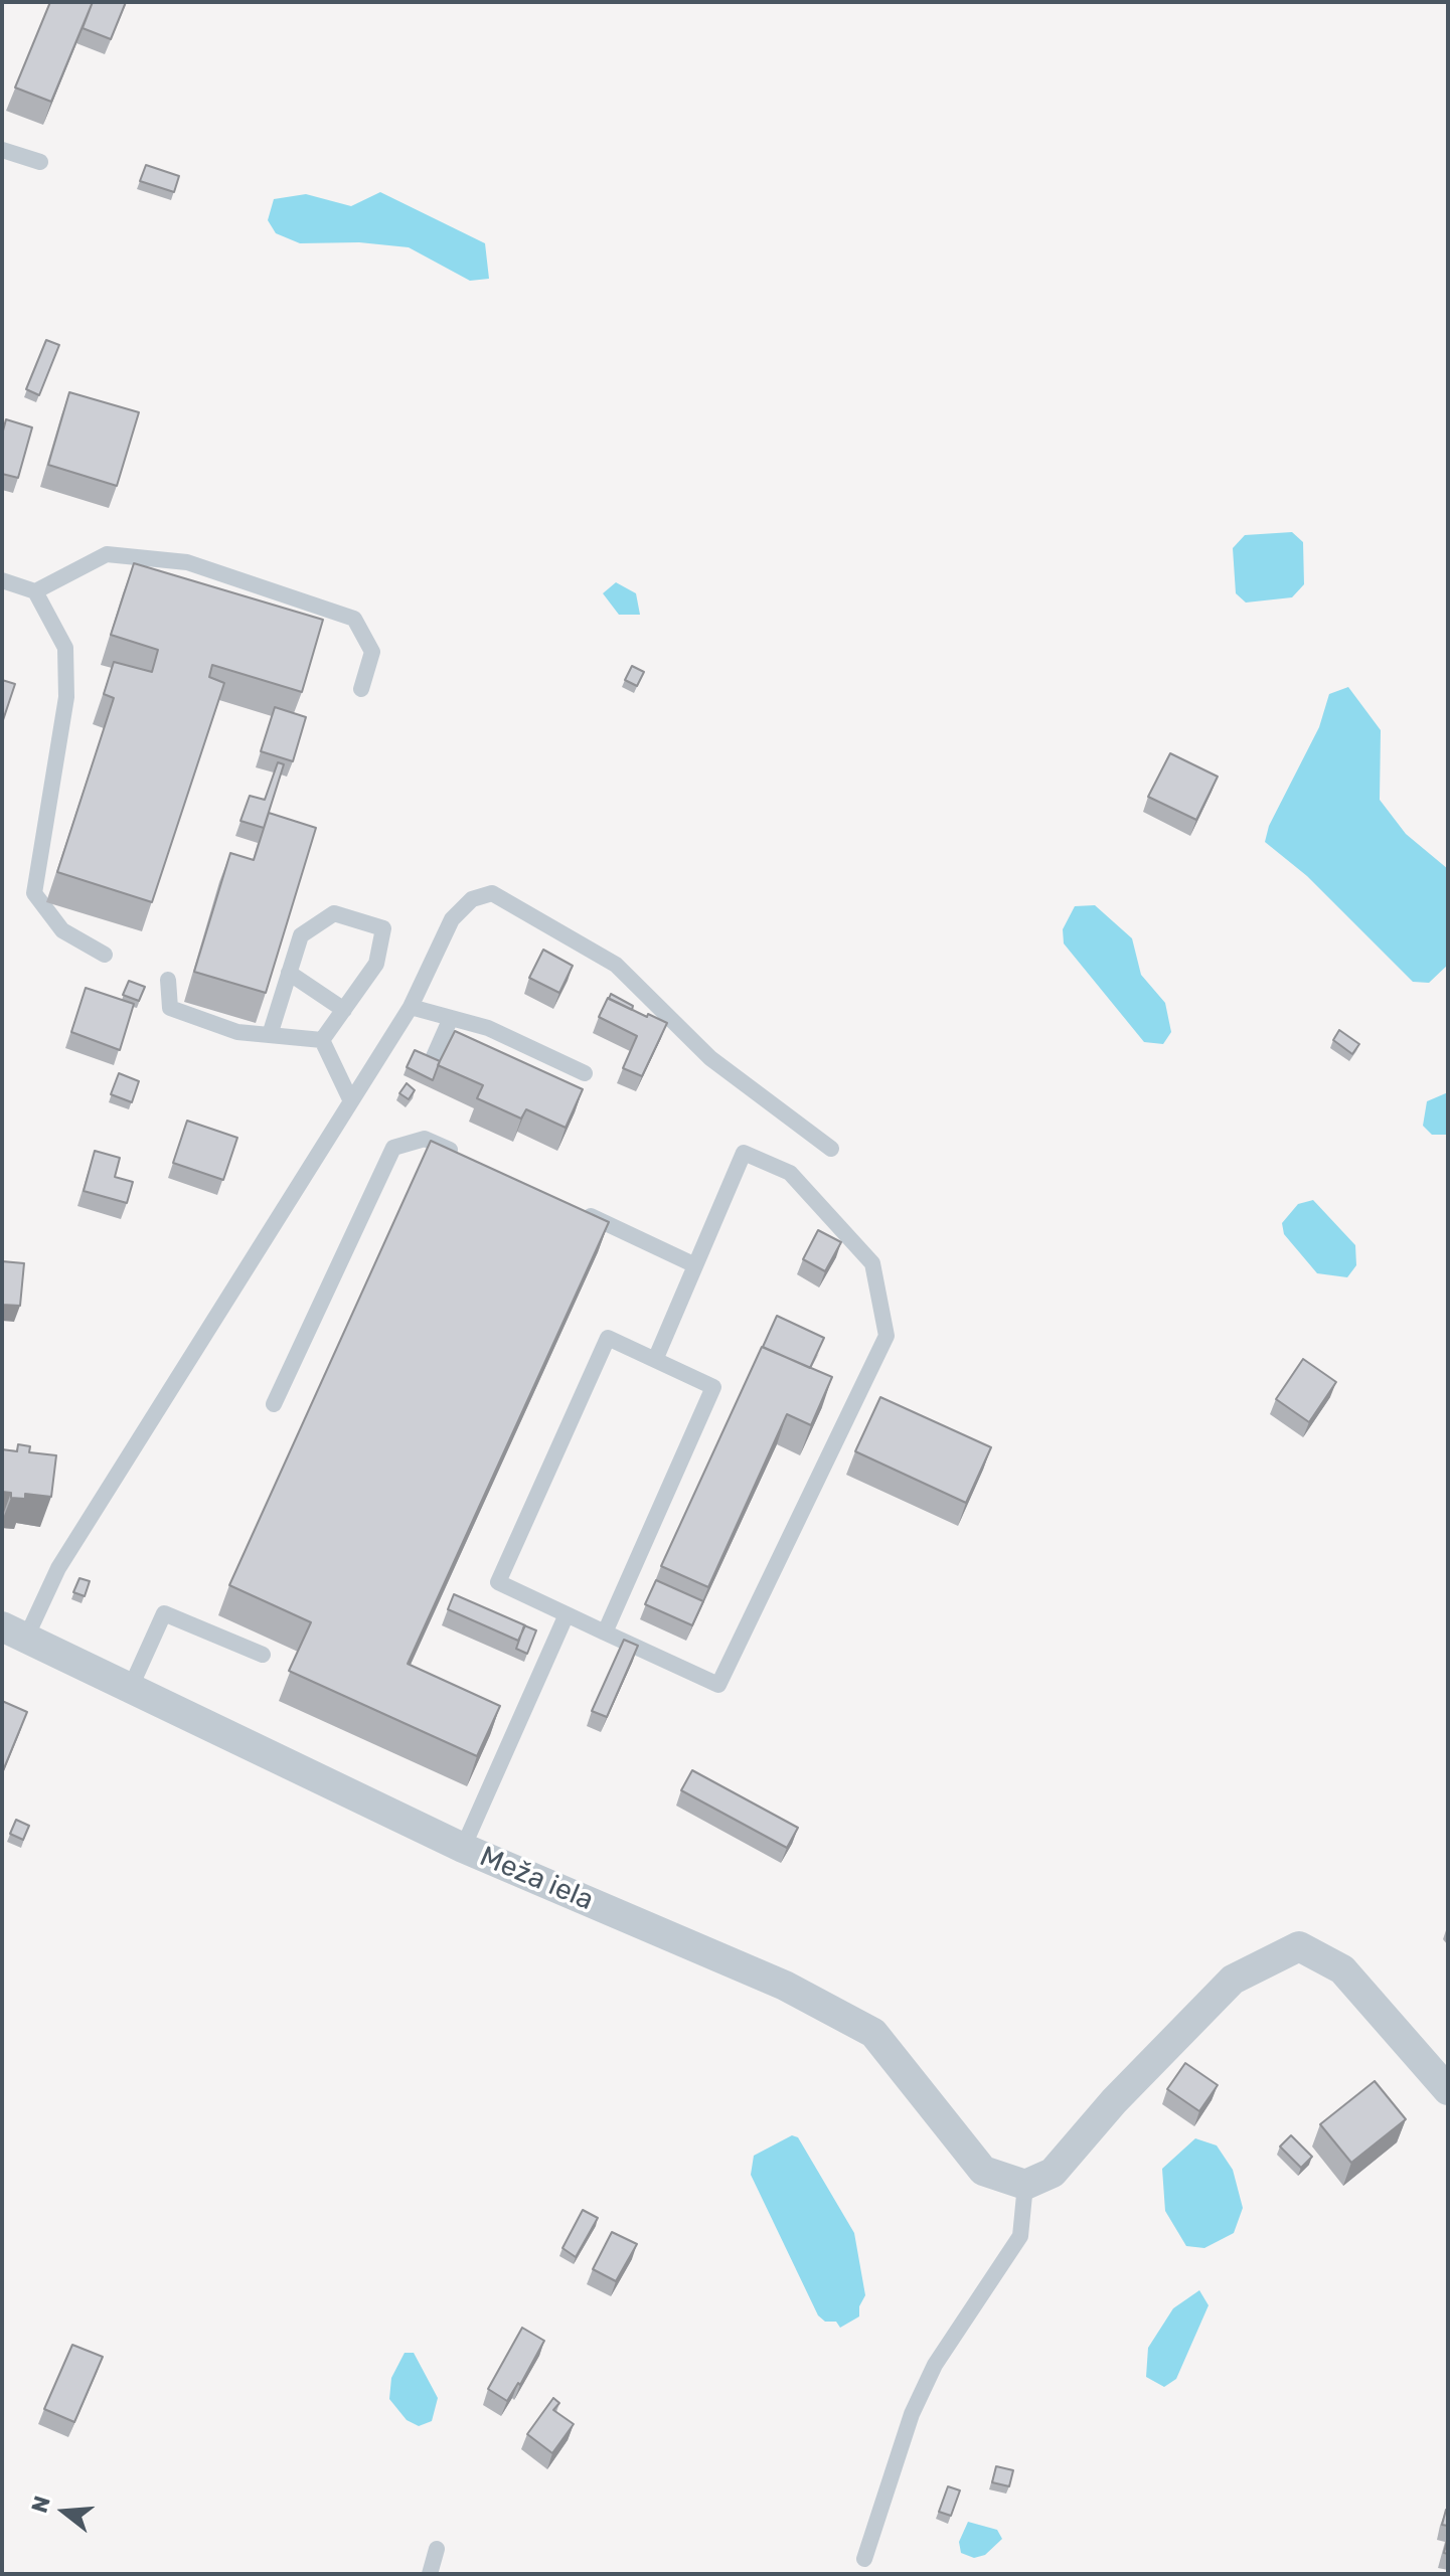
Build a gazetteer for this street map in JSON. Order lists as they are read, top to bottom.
{
  "streets": {
    "street": ["Meža iela"]
  },
  "north": "left"
}
